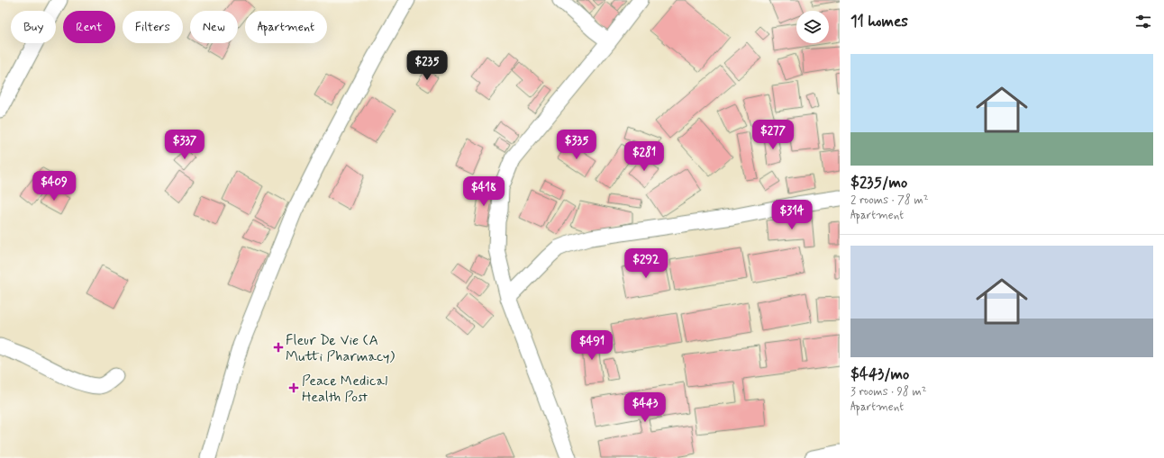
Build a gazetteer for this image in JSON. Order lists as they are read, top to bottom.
{
  "places": {
    "health": ["Fleur De Vie (A Mutti Pharmacy)", "Peace Medical Health Post"]
  },
  "page": {
    "heading": "11 homes",
    "chip": [
      "Buy",
      "Rent",
      "Filters",
      "New",
      "Apartment"
    ],
    "list": [
      {
        "name": "$235/mo",
        "note": "2 rooms · 78 m² · Apartment"
      },
      {
        "name": "$443/mo",
        "note": "3 rooms · 98 m² · Apartment"
      }
    ],
    "price": [
      "$235",
      "$277",
      "$337",
      "$335",
      "$281",
      "$409",
      "$418",
      "$314",
      "$292",
      "$491",
      "$443"
    ]
  }
}
